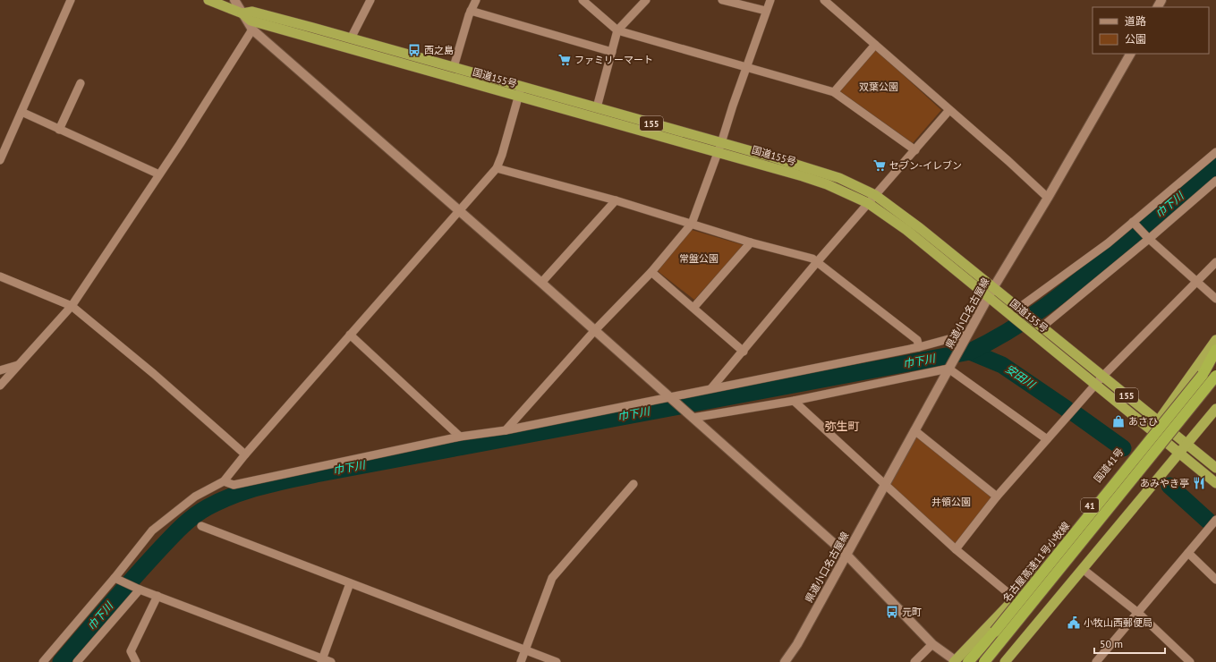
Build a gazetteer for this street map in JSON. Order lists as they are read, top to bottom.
{
  "streets": {
    "highway": [
      "国道155号",
      "155",
      "国道41号",
      "41",
      "名古屋高速11号小牧線"
    ],
    "street": ["県道小口名古屋線"]
  },
  "crossings": [
    ["国道155号", "県道小口名古屋線"],
    ["国道155号", "国道41号"]
  ],
  "districts": ["弥生町"],
  "water": ["巾下川", "安田川"],
  "parks": ["双葉公園", "常盤公園", "井領公園"],
  "places": {
    "bus stop": ["西之島", "元町"],
    "supermarket": ["ファミリーマート", "セブン-イレブン"],
    "shop": ["あさひ"],
    "restaurant": ["あみやき亭"],
    "public building": ["小牧山西郵便局"]
  },
  "legend": ["道路", "公園"],
  "scale_bar": "50 m"
}
